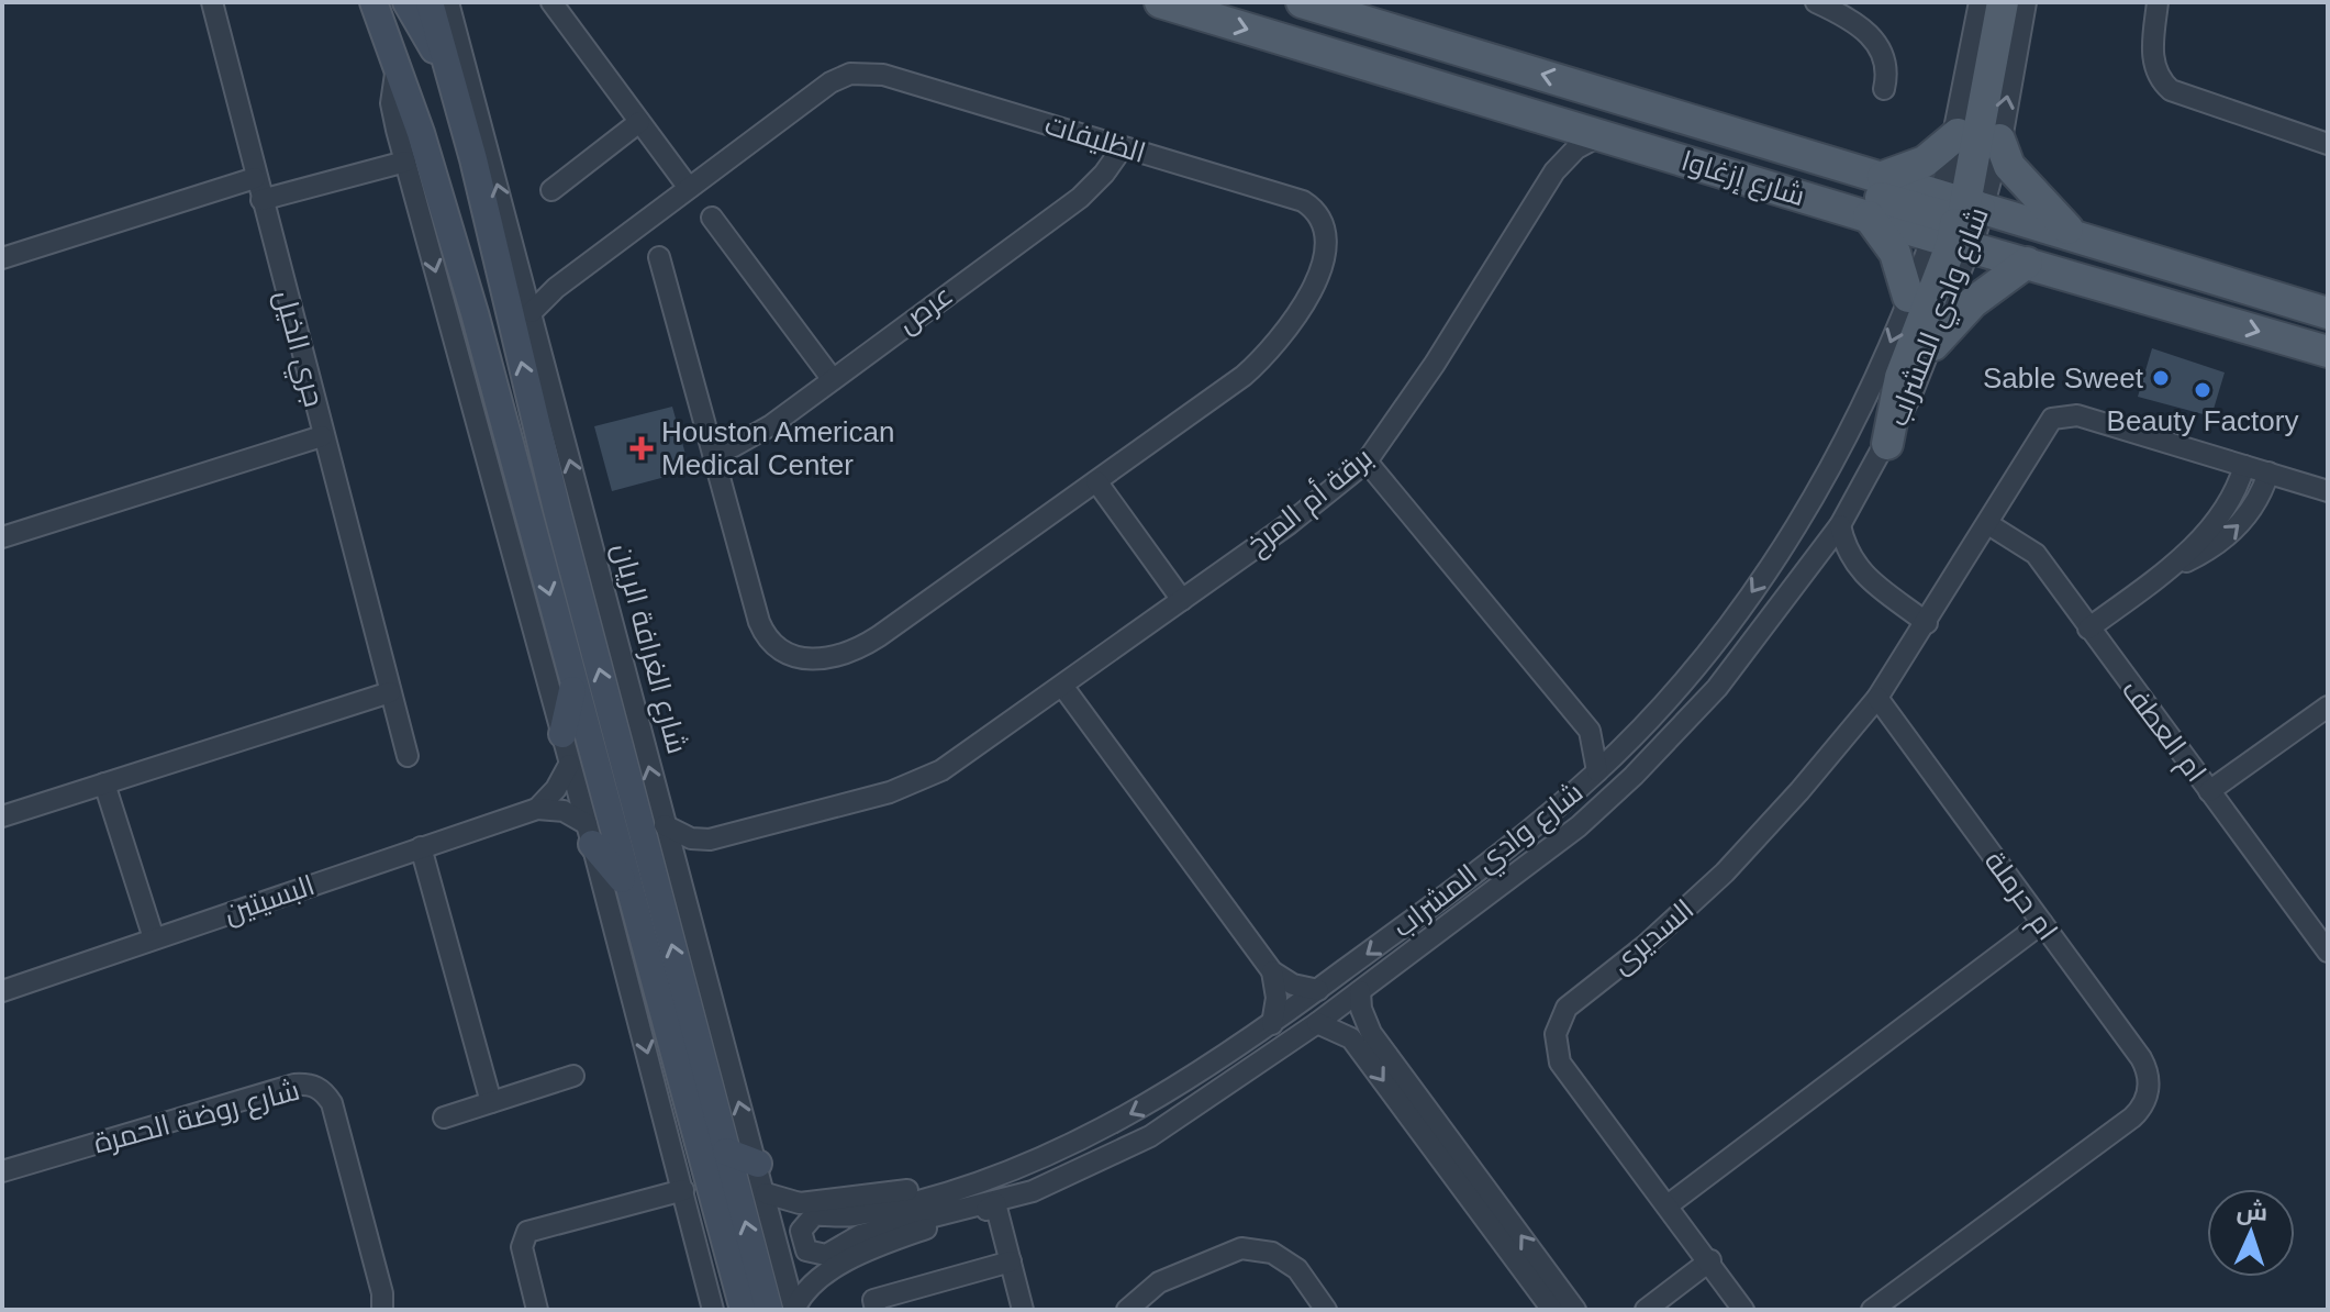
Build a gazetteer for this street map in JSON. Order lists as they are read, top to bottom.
{
  "streets": {
    "main road": ["شارع إزغاوا", "شارع الغرافة الريان"],
    "street": [
      "الظليفات",
      "عرص",
      "شارع وادي المشراب",
      "جري الخيل",
      "برقة أم المرخ",
      "ام العطف",
      "ام حرملة",
      "البسيتين",
      "السديرى",
      "شارع روضة الحمرة"
    ]
  },
  "crossings": [
    ["الظليفات", "عرص"],
    ["الظليفات", "شارع الغرافة الريان"],
    ["شارع إزغاوا", "شارع وادي المشراب"],
    ["شارع إزغاوا", "برقة أم المرخ"],
    ["شارع وادي المشراب", "شارع الغرافة الريان"],
    ["ام العطف", "السديرى"],
    ["ام حرملة", "السديرى"]
  ],
  "places": {
    "other": ["Sable Sweet", "Beauty Factory"],
    "health": ["Houston American Medical Center"]
  },
  "north": "top"
}
